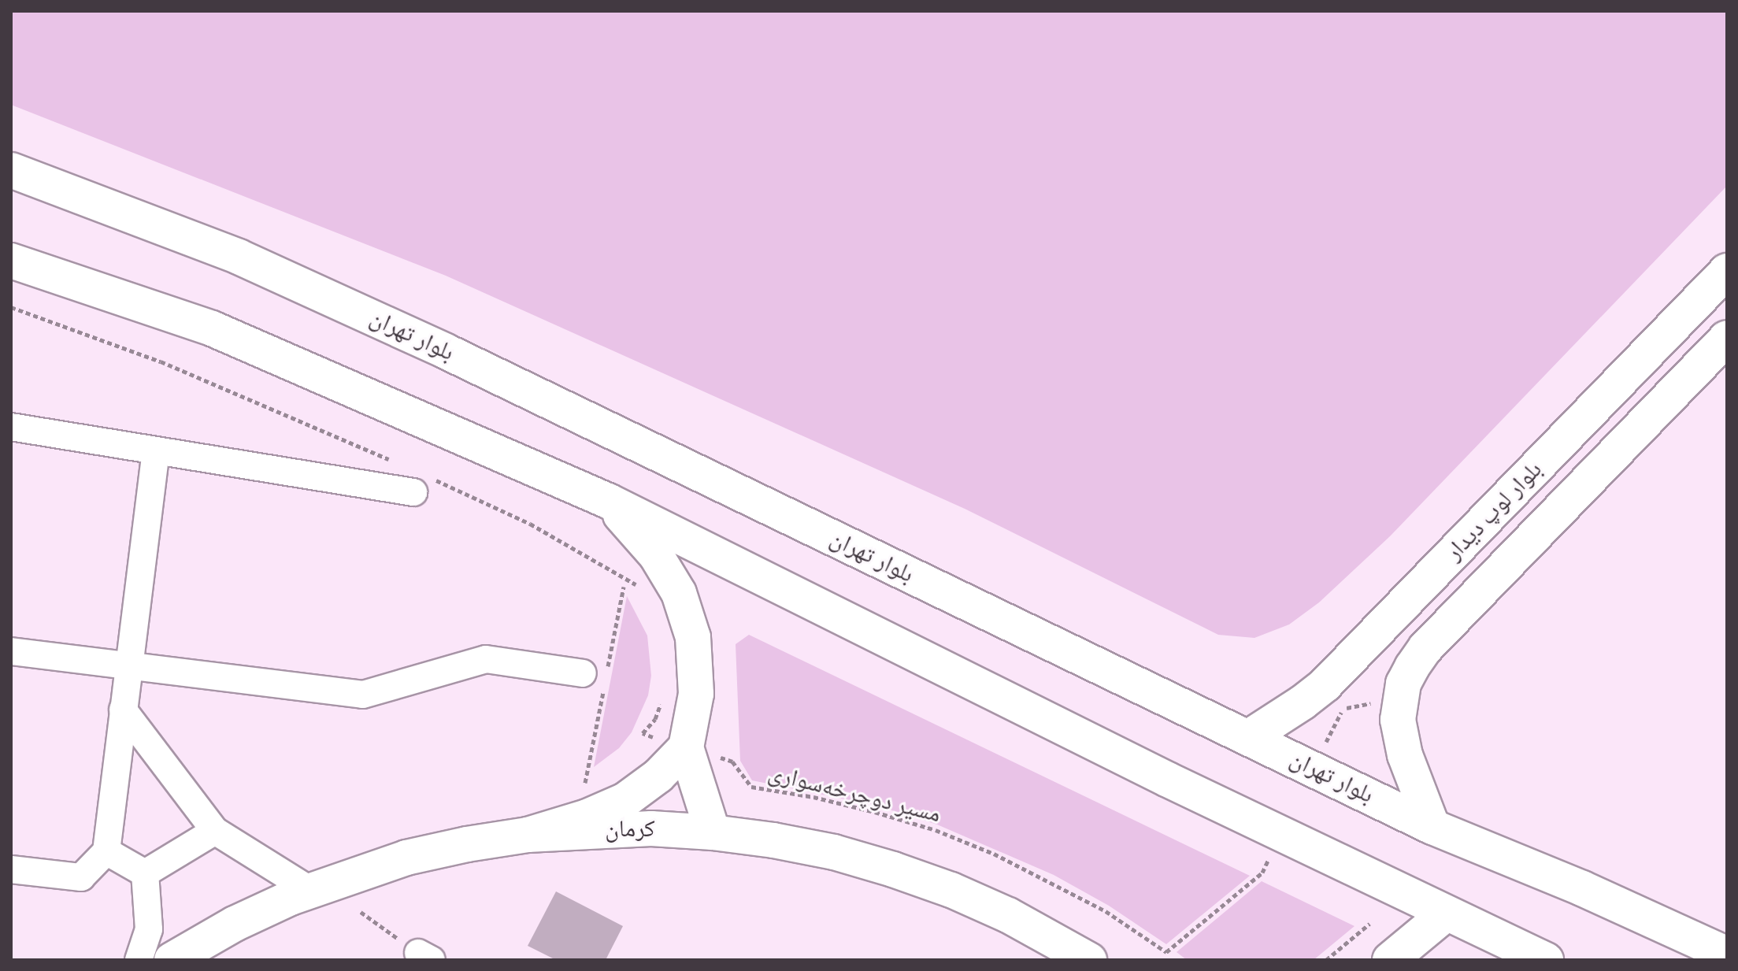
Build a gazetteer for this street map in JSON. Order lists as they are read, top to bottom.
{
  "streets": {
    "main road": ["بلوار تهران", "بلوار لوپ دیدار", "کرمان"],
    "path": ["مسیر دوچرخه‌سواری"]
  },
  "crossings": [
    ["بلوار تهران", "بلوار لوپ دیدار"]
  ]
}
